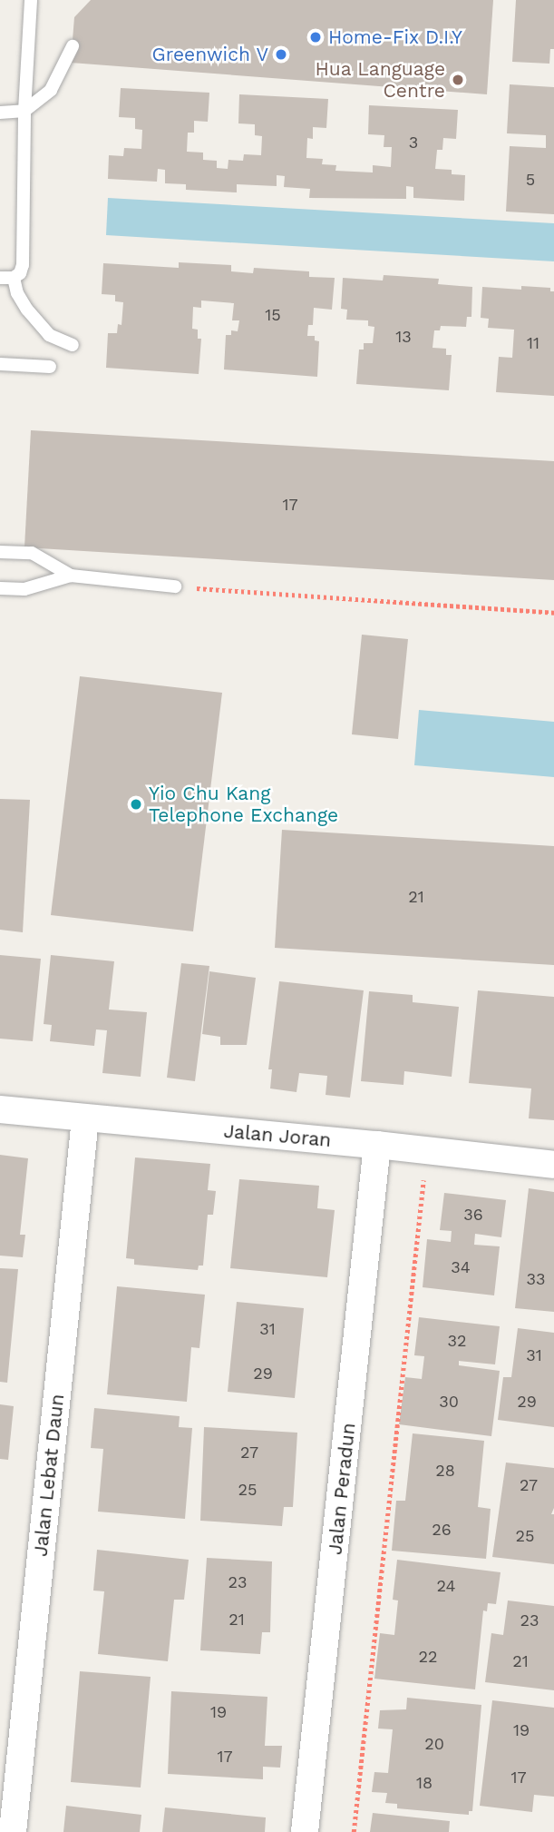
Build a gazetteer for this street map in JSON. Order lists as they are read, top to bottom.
{
  "streets": {
    "street": ["Jalan Joran", "Jalan Lebat Daun", "Jalan Peradun"]
  },
  "crossings": [
    ["Jalan Joran", "Jalan Lebat Daun"],
    ["Jalan Joran", "Jalan Peradun"]
  ],
  "places": [
    "Home-Fix D.I.Y",
    "Greenwich V",
    "Hua Language Centre",
    "Yio Chu Kang Telephone Exchange"
  ],
  "house_numbers": [
    "3",
    "5",
    "15",
    "13",
    "11",
    "17",
    "21",
    "36",
    "34",
    "33",
    "31",
    "32",
    "31",
    "29",
    "30",
    "29",
    "27",
    "28",
    "27",
    "25",
    "26",
    "25",
    "23",
    "24",
    "21",
    "23",
    "22",
    "21",
    "19",
    "19",
    "20",
    "17",
    "17",
    "18"
  ]
}
